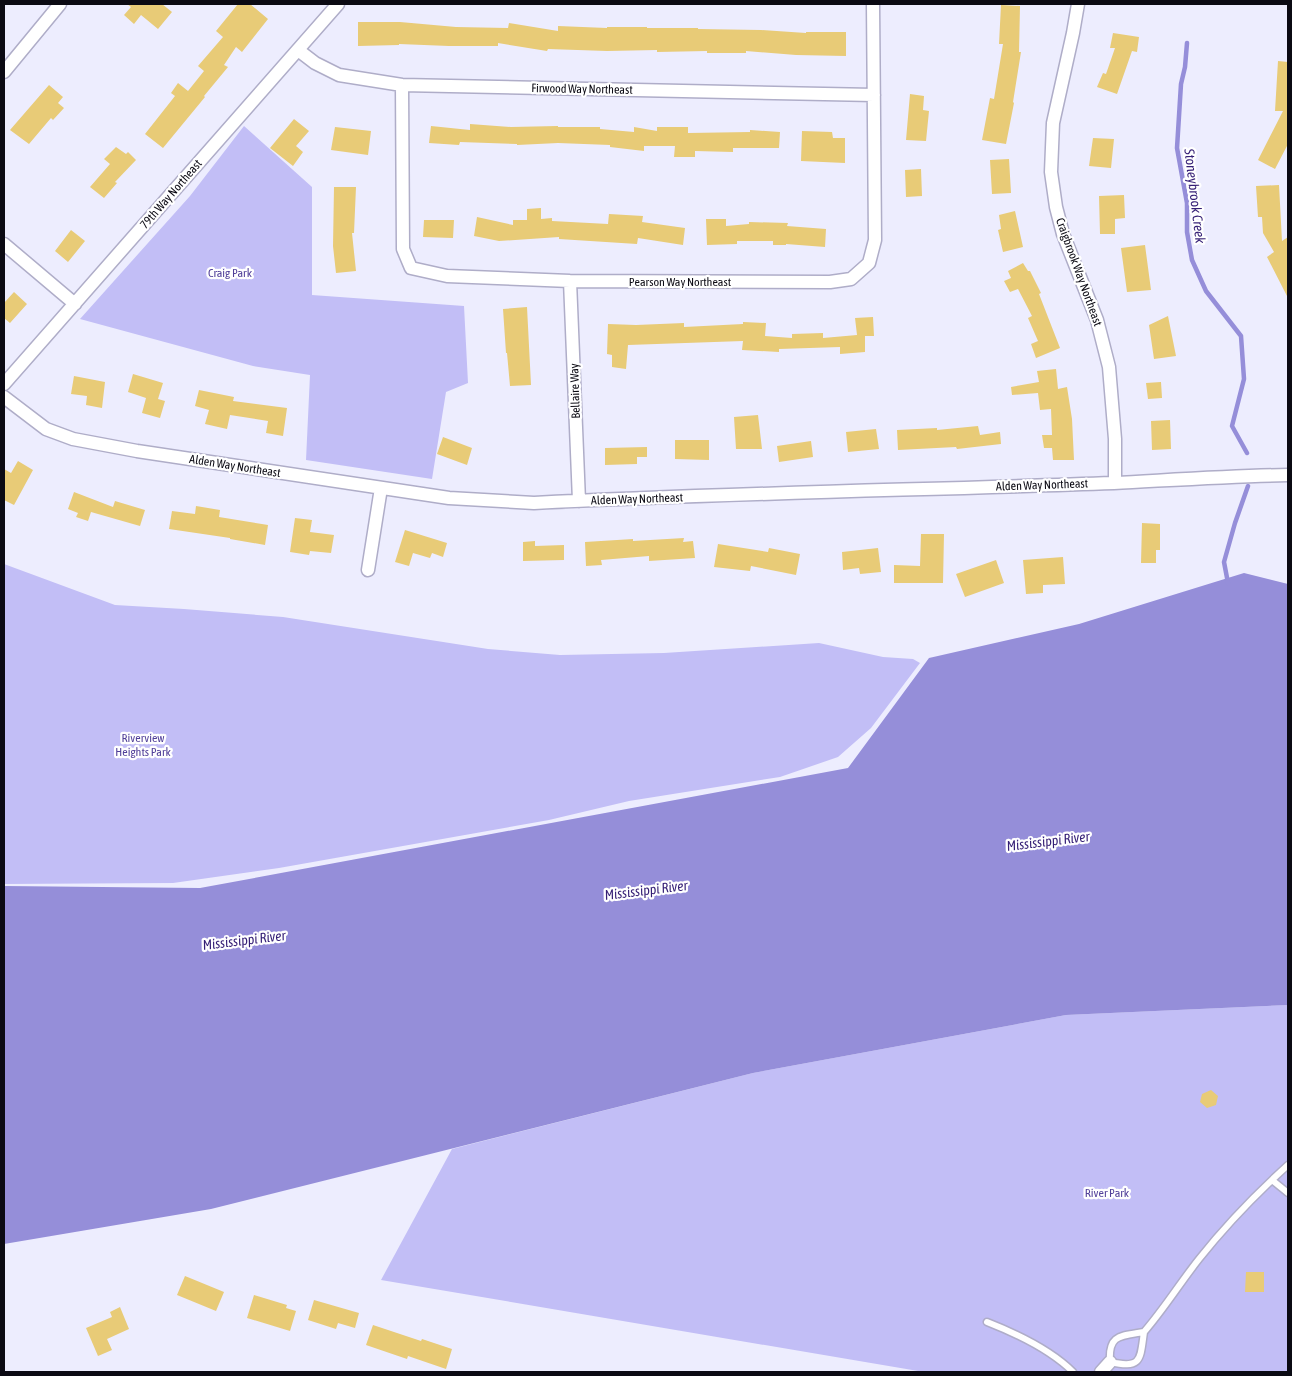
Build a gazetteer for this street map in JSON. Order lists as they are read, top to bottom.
{
  "streets": {
    "street": [
      "Firwood Way Northeast",
      "79th Way Northeast",
      "Craigbrook Way Northeast",
      "Pearson Way Northeast",
      "Bellaire Way",
      "Alden Way Northeast"
    ]
  },
  "crossings": [
    ["Firwood Way Northeast", "79th Way Northeast"],
    ["Firwood Way Northeast", "Pearson Way Northeast"],
    ["Craigbrook Way Northeast", "Alden Way Northeast"],
    ["Pearson Way Northeast", "Bellaire Way"],
    ["Bellaire Way", "Alden Way Northeast"]
  ],
  "water": ["Stoneybrook Creek", "Mississippi River"],
  "parks": ["Craig Park", "Riverview Heights Park", "River Park"]
}
